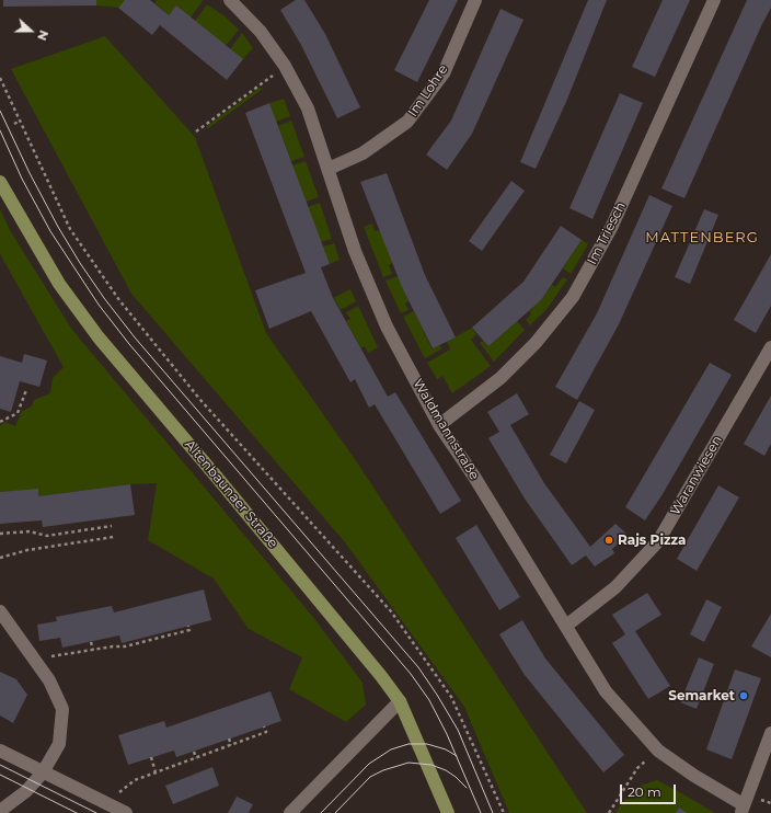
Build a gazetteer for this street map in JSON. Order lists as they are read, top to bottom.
{
  "streets": {
    "main road": ["Altenbaunaer Straße"],
    "street": [
      "Im Lohre",
      "Im Triesch",
      "Waldmannstraße",
      "Waranwiesen"
    ]
  },
  "crossings": [
    ["Im Lohre", "Waldmannstraße"],
    ["Im Triesch", "Waldmannstraße"],
    ["Waldmannstraße", "Waranwiesen"]
  ],
  "districts": ["MATTENBERG"],
  "places": ["Rajs Pizza", "Semarket"],
  "scale_bar": "20 m",
  "north": "right"
}
